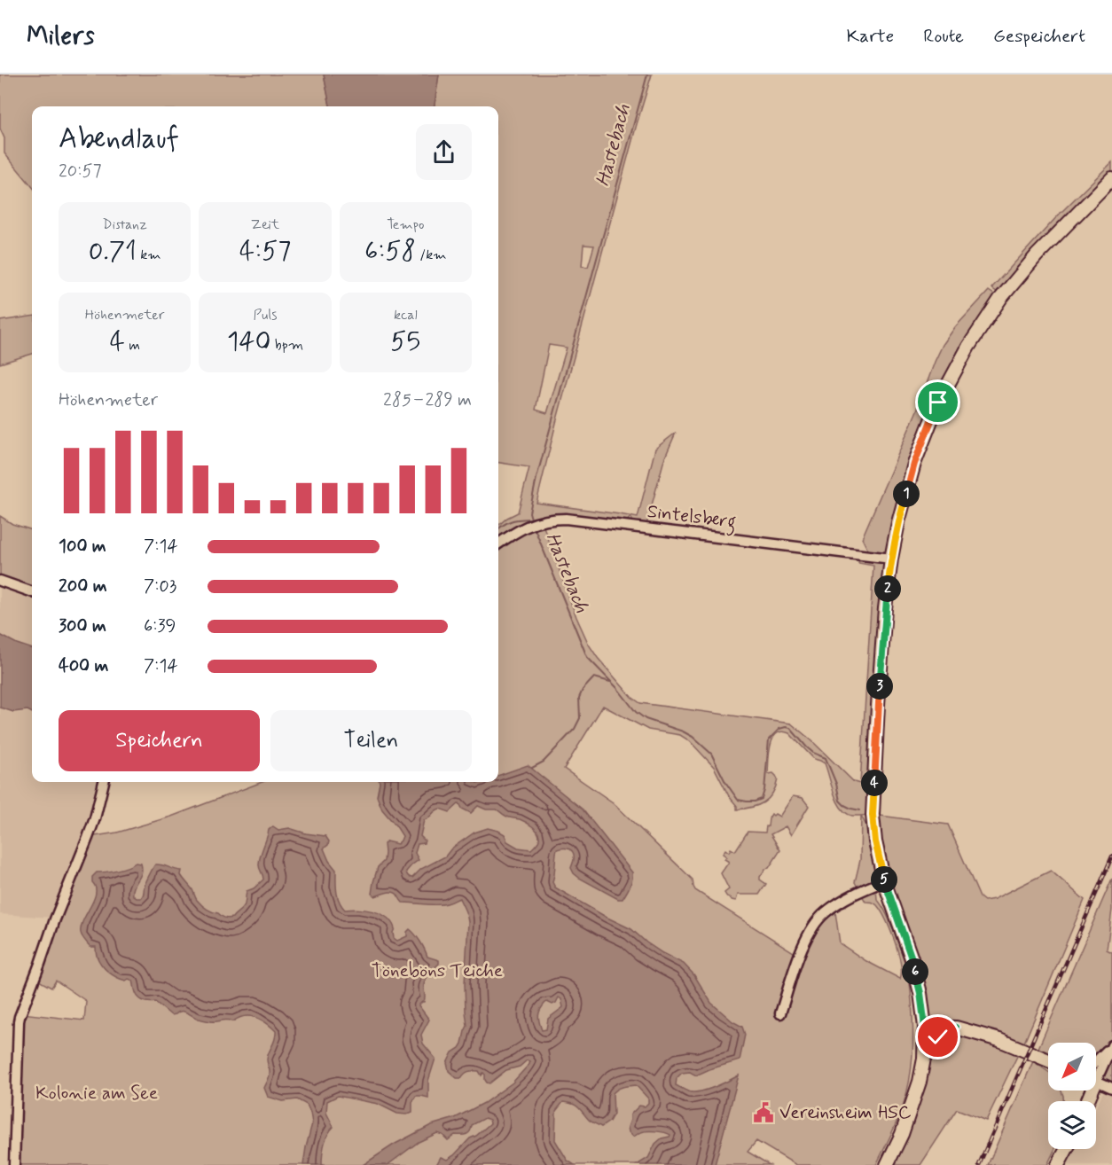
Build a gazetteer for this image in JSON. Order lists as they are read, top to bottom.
{
  "streets": {
    "street": ["Sintelsberg"]
  },
  "water": ["Hastebach"],
  "parks": ["Töneböns Teiche", "Kolonie am See"],
  "places": {
    "public building": ["Vereinsheim HSC"]
  },
  "north": "bottom left",
  "page": {
    "header": "Milers",
    "nav": ["Karte", "Route", "Gespeichert"],
    "heading": ["Abendlauf", "20:57"],
    "stats": [
      ["Distanz", "0.71 km"],
      ["Zeit", "4:57"],
      ["Tempo", "6:58 /km"],
      ["Höhenmeter", "4 m"],
      ["Puls", "140 bpm"],
      ["kcal", "55"]
    ],
    "chart": ["Höhenmeter", "285–289 m"],
    "pins": [
      "1",
      "2",
      "3",
      "4",
      "5",
      "6"
    ],
    "list": [
      {
        "name": "100 m",
        "note": "7:14"
      },
      {
        "name": "200 m",
        "note": "7:03"
      },
      {
        "name": "300 m",
        "note": "6:39"
      },
      {
        "name": "400 m",
        "note": "7:14"
      }
    ],
    "buttons": ["Speichern", "Teilen"]
  }
}
